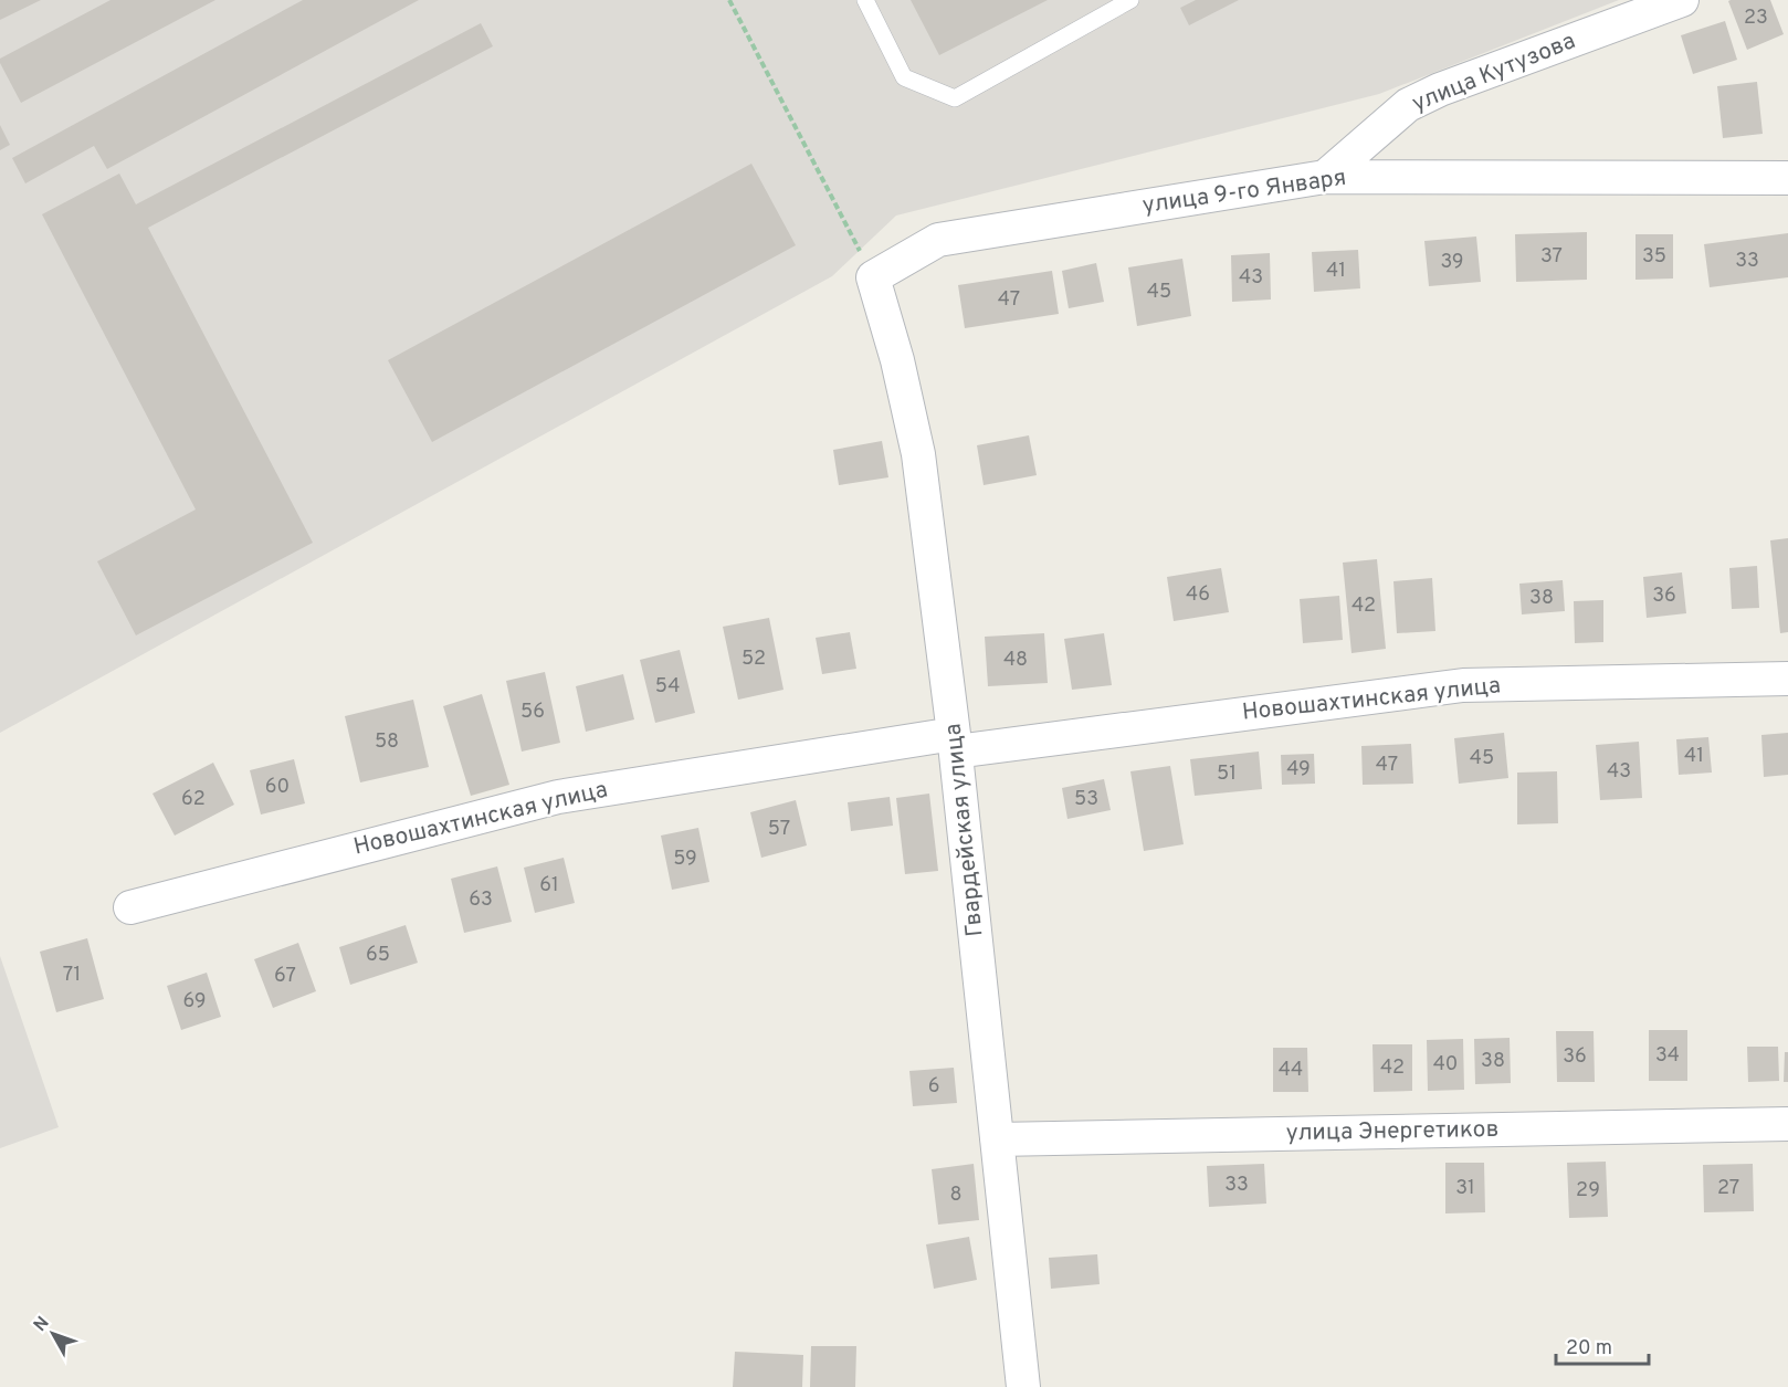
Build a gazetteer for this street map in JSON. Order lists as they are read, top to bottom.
{
  "streets": {
    "street": [
      "улица Кутузова",
      "улица 9-го Января",
      "Новошахтинская улица",
      "Гвардейская улица",
      "улица Энергетиков"
    ]
  },
  "crossings": [
    ["улица Кутузова", "улица 9-го Января"],
    ["улица 9-го Января", "Гвардейская улица"],
    ["Новошахтинская улица", "Гвардейская улица"],
    ["Гвардейская улица", "улица Энергетиков"]
  ],
  "house_numbers": [
    "23",
    "37",
    "35",
    "33",
    "39",
    "41",
    "43",
    "45",
    "47",
    "46",
    "36",
    "38",
    "42",
    "52",
    "48",
    "54",
    "56",
    "58",
    "41",
    "45",
    "47",
    "49",
    "43",
    "51",
    "60",
    "62",
    "53",
    "57",
    "59",
    "61",
    "63",
    "65",
    "71",
    "67",
    "69",
    "34",
    "36",
    "38",
    "40",
    "42",
    "44",
    "6",
    "33",
    "31",
    "27",
    "29",
    "8"
  ],
  "scale_bar": "20 m",
  "north": "top left"
}
